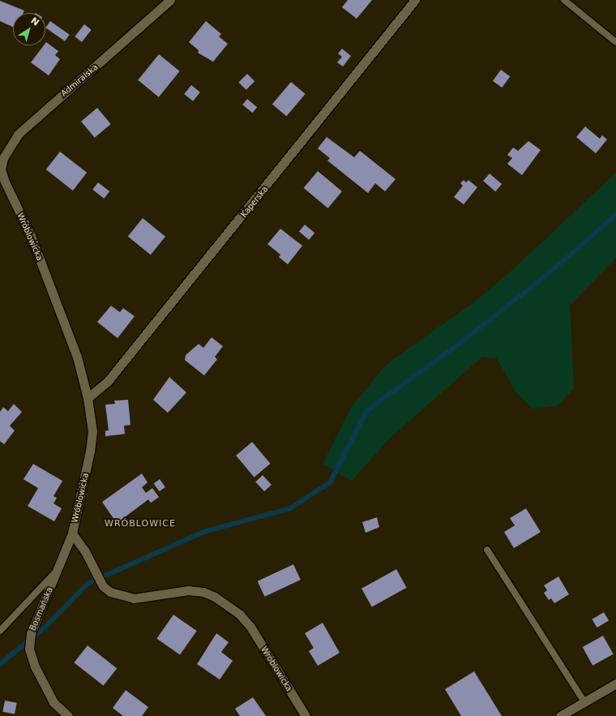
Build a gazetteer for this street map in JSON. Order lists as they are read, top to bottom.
{
  "streets": {
    "street": [
      "Admiralska",
      "Kaperska",
      "Wróblowicka",
      "Bosmańska"
    ]
  },
  "crossings": [
    ["Admiralska", "Wróblowicka"],
    ["Kaperska", "Wróblowicka"],
    ["Wróblowicka", "Bosmańska"]
  ],
  "districts": ["WRÓBLOWICE"],
  "north": "top right"
}
